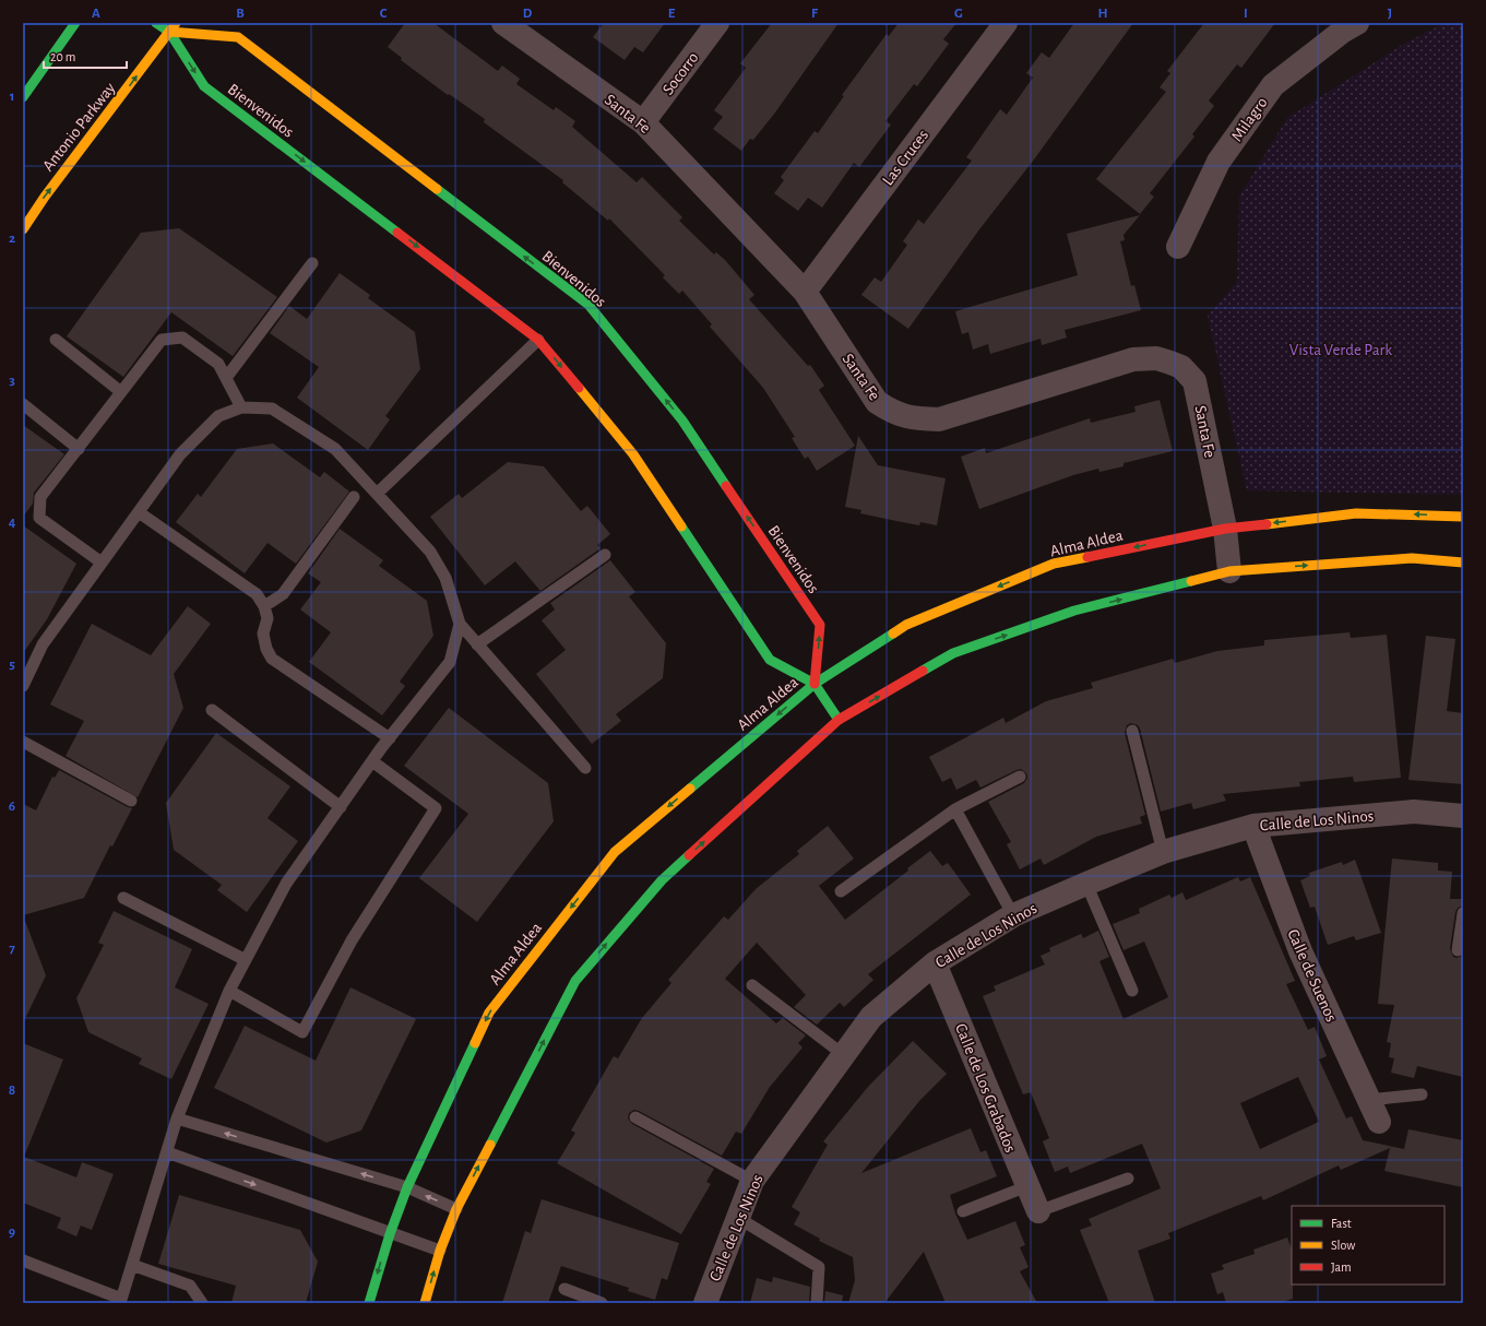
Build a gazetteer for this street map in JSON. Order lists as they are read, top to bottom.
{
  "streets": {
    "main road": ["Bienvenidos", "Antonio Parkway", "Alma Aldea"],
    "street": [
      "Socorro",
      "Santa Fe",
      "Milagro",
      "Las Cruces",
      "Calle de Los Ninos",
      "Calle de Suenos",
      "Calle de Los Grabados"
    ]
  },
  "crossings": [
    ["Socorro", "Santa Fe"],
    ["Bienvenidos", "Antonio Parkway"],
    ["Bienvenidos", "Alma Aldea"],
    ["Santa Fe", "Las Cruces"],
    ["Santa Fe", "Alma Aldea"],
    ["Calle de Los Ninos", "Calle de Suenos"],
    ["Calle de Los Ninos", "Calle de Los Grabados"]
  ],
  "parks": ["Vista Verde Park"],
  "legend": ["Fast", "Slow", "Jam"],
  "scale_bar": "20 m",
  "grid": {
    "columns": [
      "A",
      "B",
      "C",
      "D",
      "E",
      "F",
      "G",
      "H",
      "I",
      "J"
    ],
    "rows": [
      "1",
      "2",
      "3",
      "4",
      "5",
      "6",
      "7",
      "8",
      "9"
    ]
  }
}
